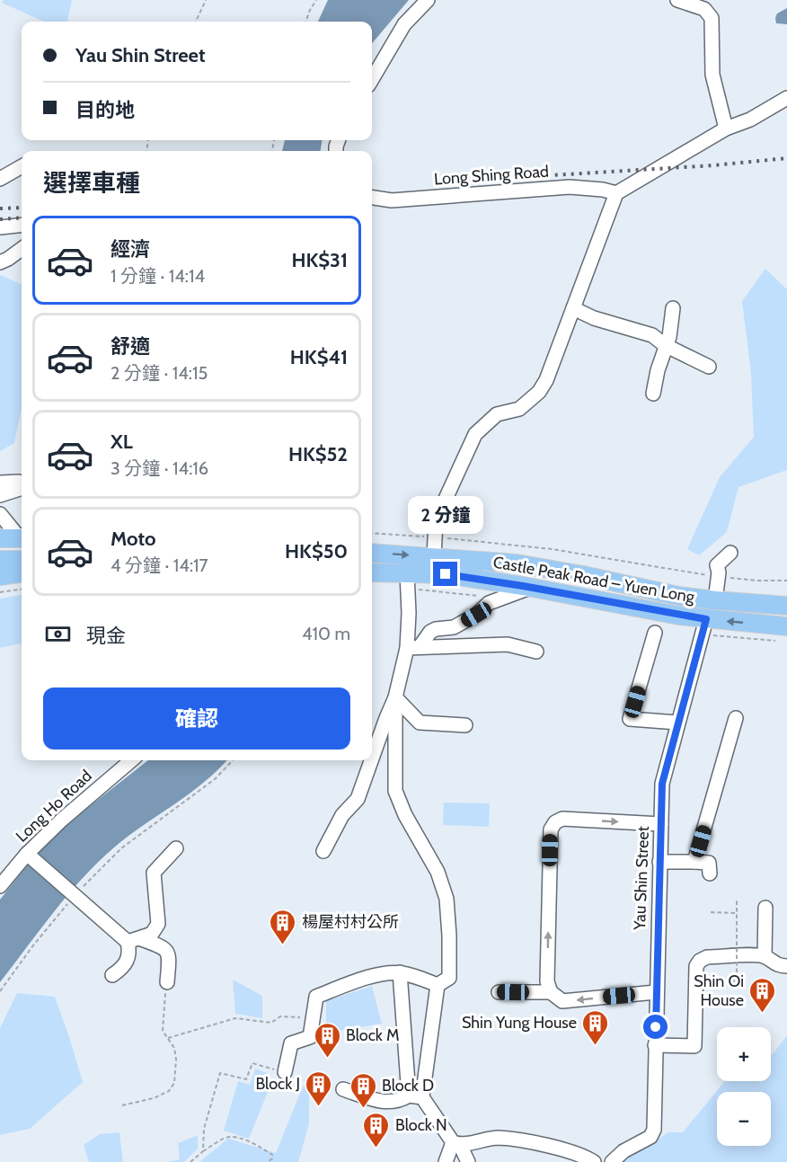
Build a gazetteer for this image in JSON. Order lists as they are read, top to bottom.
{
  "streets": {
    "main road": ["Castle Peak Road – Yuen Long"],
    "street": ["Long Shing Road", "Long Ho Road", "Yau Shin Street"]
  },
  "crossings": [
    ["Castle Peak Road – Yuen Long", "Yau Shin Street"]
  ],
  "places": {
    "building": [
      "楊屋村村公所",
      "Shin Oi House",
      "Shin Yung House",
      "Block M",
      "Block J",
      "Block D",
      "Block N"
    ]
  },
  "page": {
    "banner": ["Yau Shin Street", "目的地"],
    "heading": "選擇車種",
    "list": [
      {
        "name": "經濟",
        "note": "1 分鐘 · 14:14",
        "value": "HK$31"
      },
      {
        "name": "舒適",
        "note": "2 分鐘 · 14:15",
        "value": "HK$41"
      },
      {
        "name": "XL",
        "note": "3 分鐘 · 14:16",
        "value": "HK$52"
      },
      {
        "name": "Moto",
        "note": "4 分鐘 · 14:17",
        "value": "HK$50"
      }
    ],
    "bubble": "2 分鐘",
    "pay": ["現金", "410 m"],
    "buttons": "確認",
    "map_buttons": ["+", "−"]
  }
}
